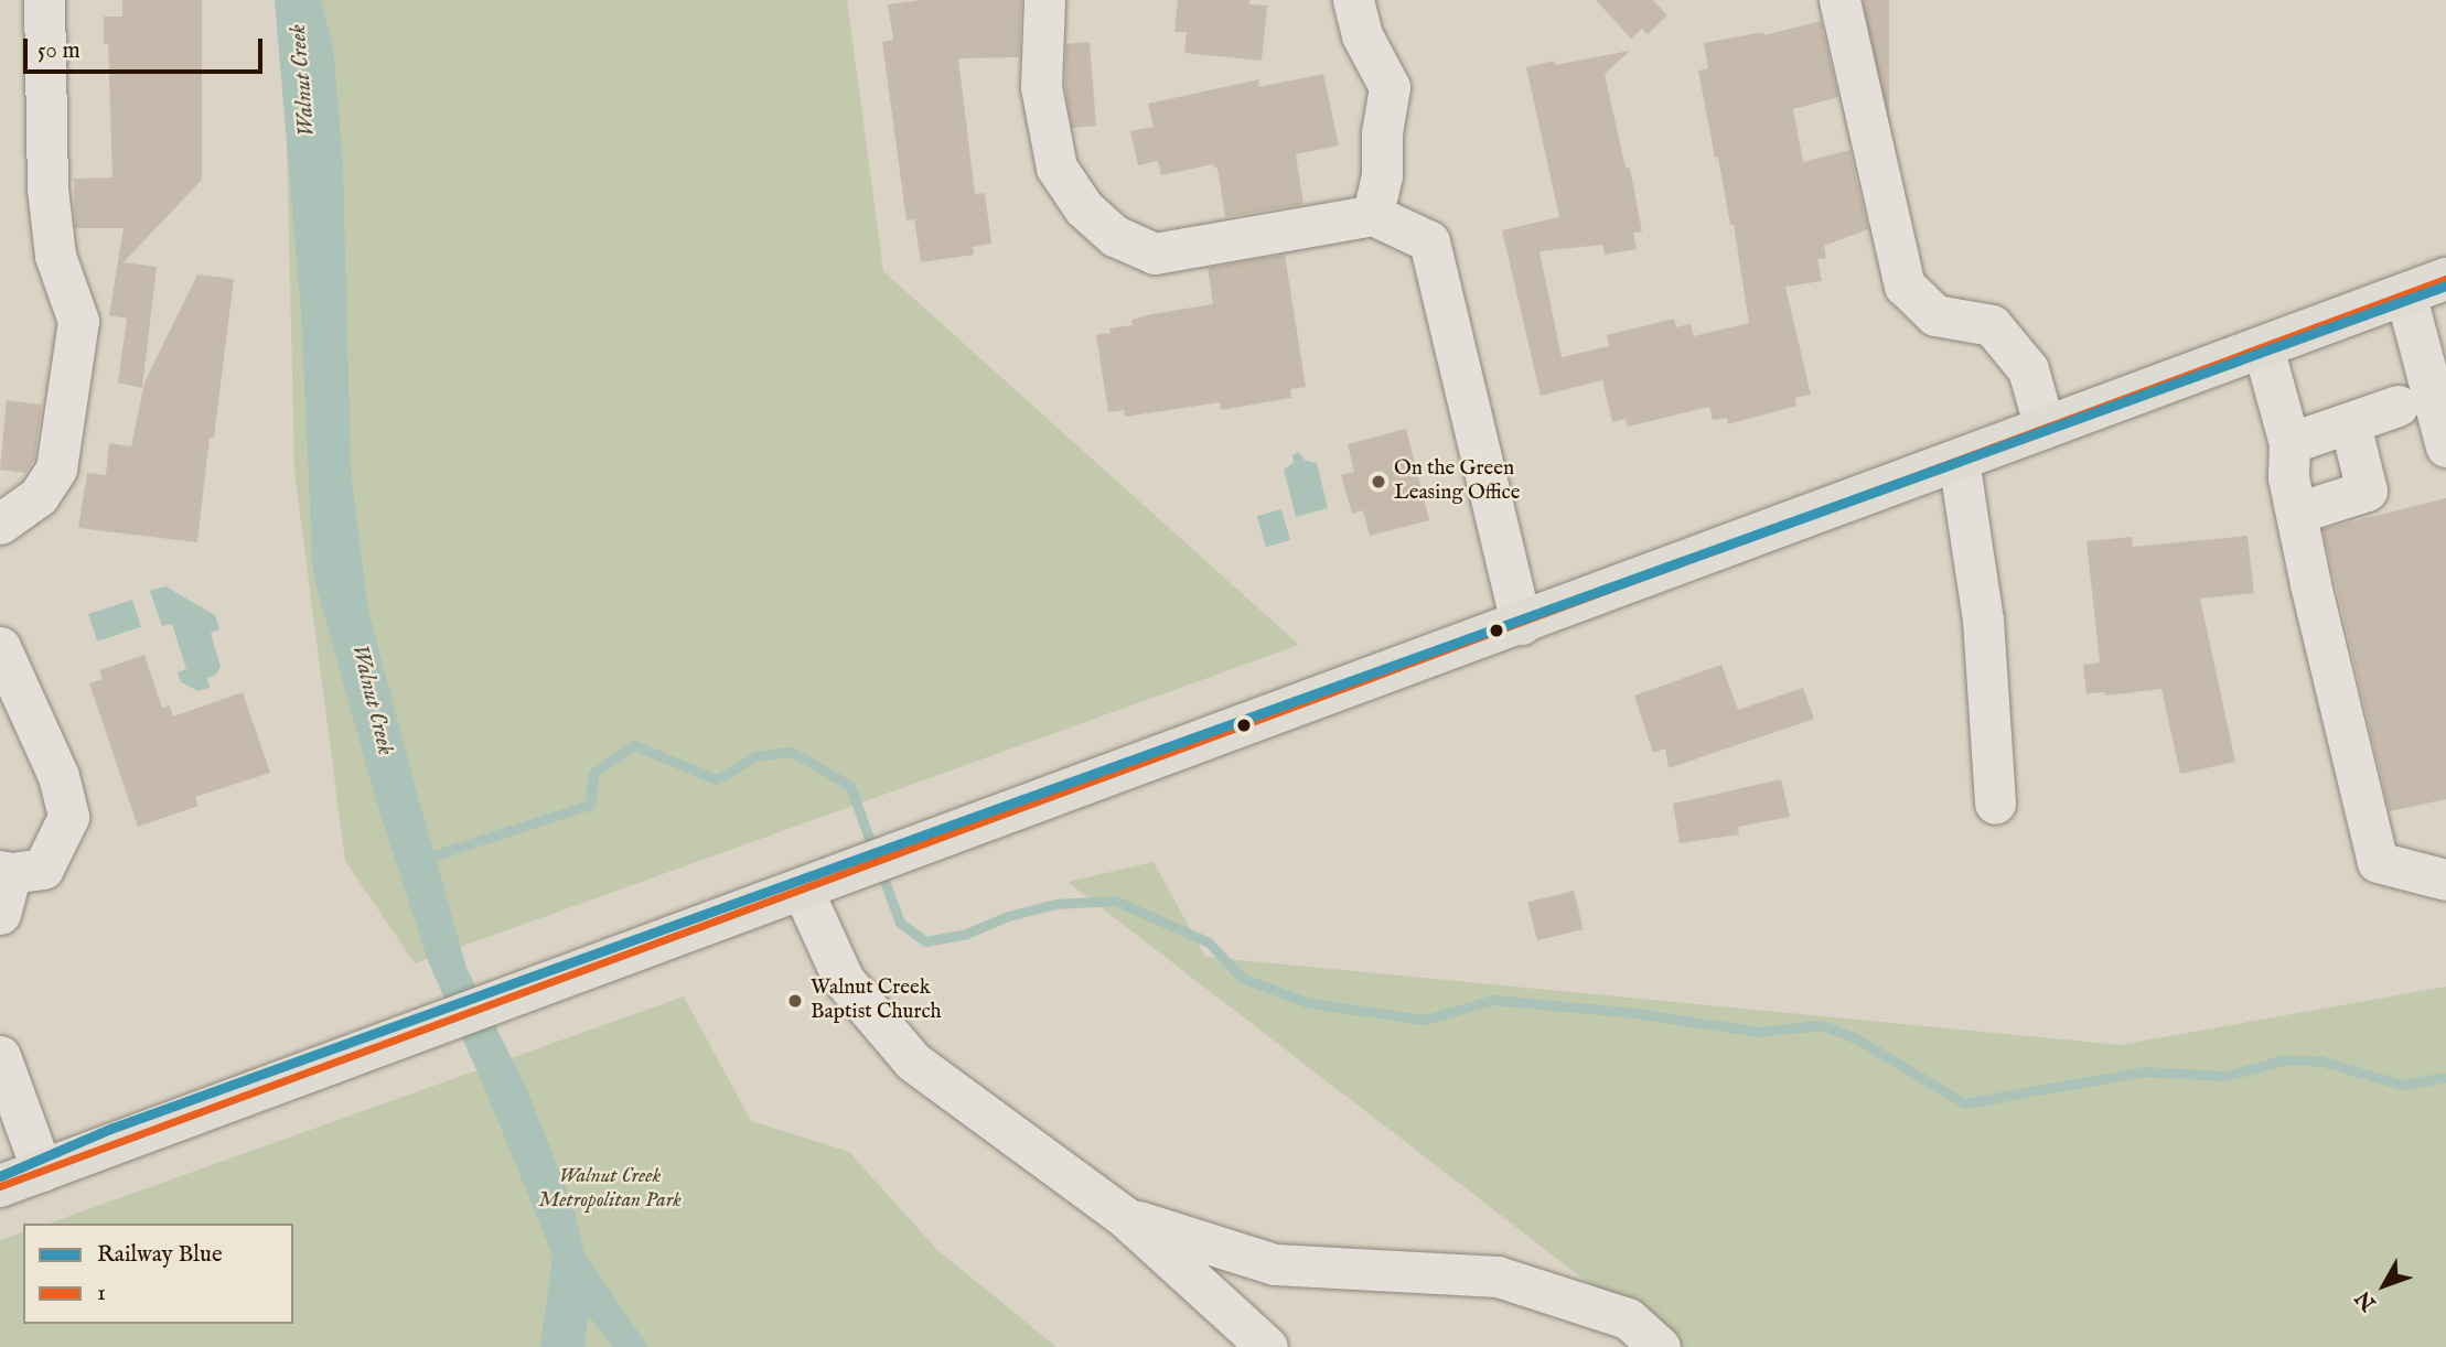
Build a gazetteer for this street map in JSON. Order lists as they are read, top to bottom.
{
  "water": ["Walnut Creek"],
  "parks": ["Walnut Creek Metropolitan Park"],
  "places": ["On the Green Leasing Office", "Walnut Creek Baptist Church"],
  "lines": ["transit line 1", "rail line Blue"],
  "legend": ["Railway Blue", "1"],
  "scale_bar": "50 m",
  "north": "bottom left"
}
